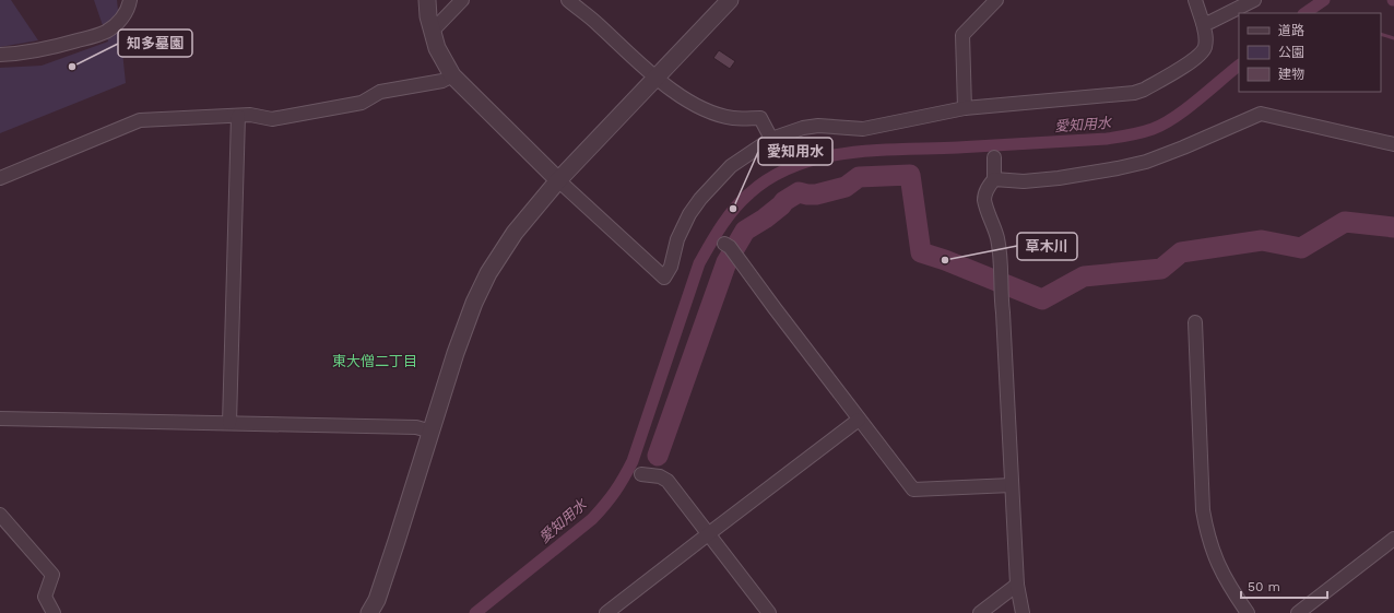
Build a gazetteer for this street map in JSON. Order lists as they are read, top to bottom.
{
  "districts": ["東大僧二丁目"],
  "water": ["愛知用水"],
  "places": ["知多墓園", "愛知用水", "草木川"],
  "legend": ["道路", "公園", "建物"],
  "scale_bar": "50 m"
}
